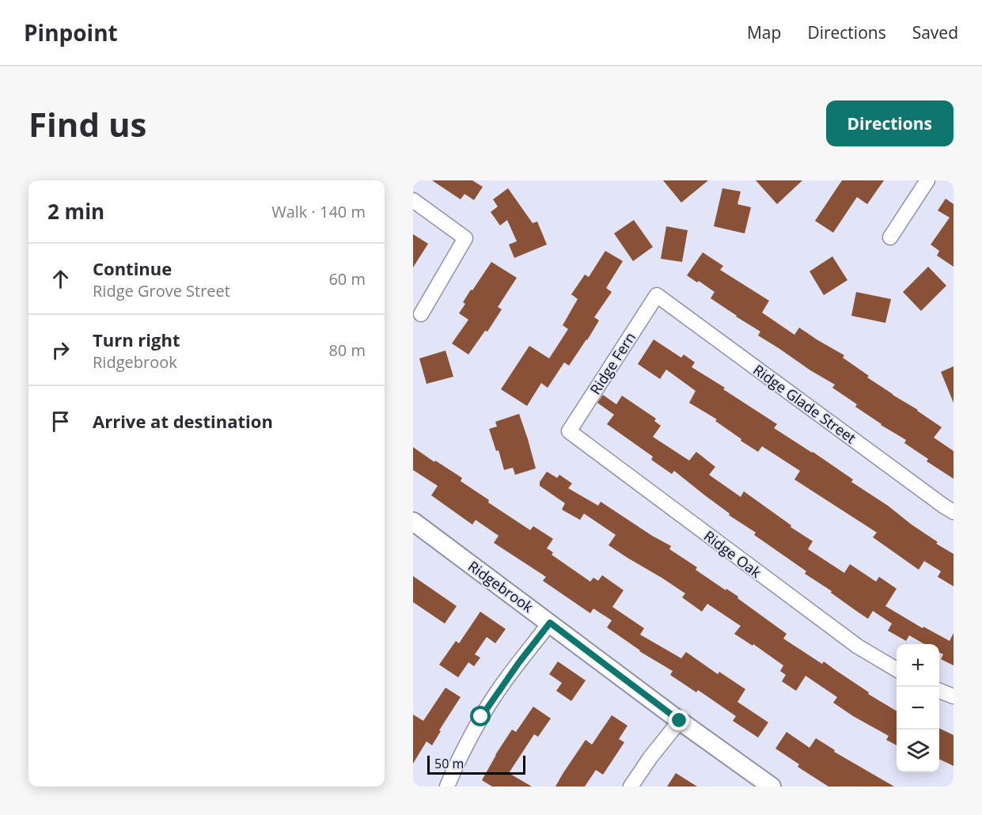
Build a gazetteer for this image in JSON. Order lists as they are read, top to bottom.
{
  "streets": {
    "street": [
      "Ridge Fern",
      "Ridge Glade Street",
      "Ridge Oak",
      "Ridgebrook"
    ]
  },
  "crossings": [
    ["Ridge Fern", "Ridge Glade Street"],
    ["Ridge Fern", "Ridge Oak"]
  ],
  "scale_bar": "50 m",
  "page": {
    "header": "Pinpoint",
    "nav": ["Map", "Directions", "Saved"],
    "buttons": "Directions",
    "title": "Find us",
    "heading": ["2 min", "Walk · 140 m"],
    "list": [
      ["Continue", "Ridge Grove Street", "60 m"],
      ["Turn right", "Ridgebrook", "80 m"],
      "Arrive at destination"
    ],
    "map_buttons": ["+", "−"],
    "scale": "50 m"
  }
}
